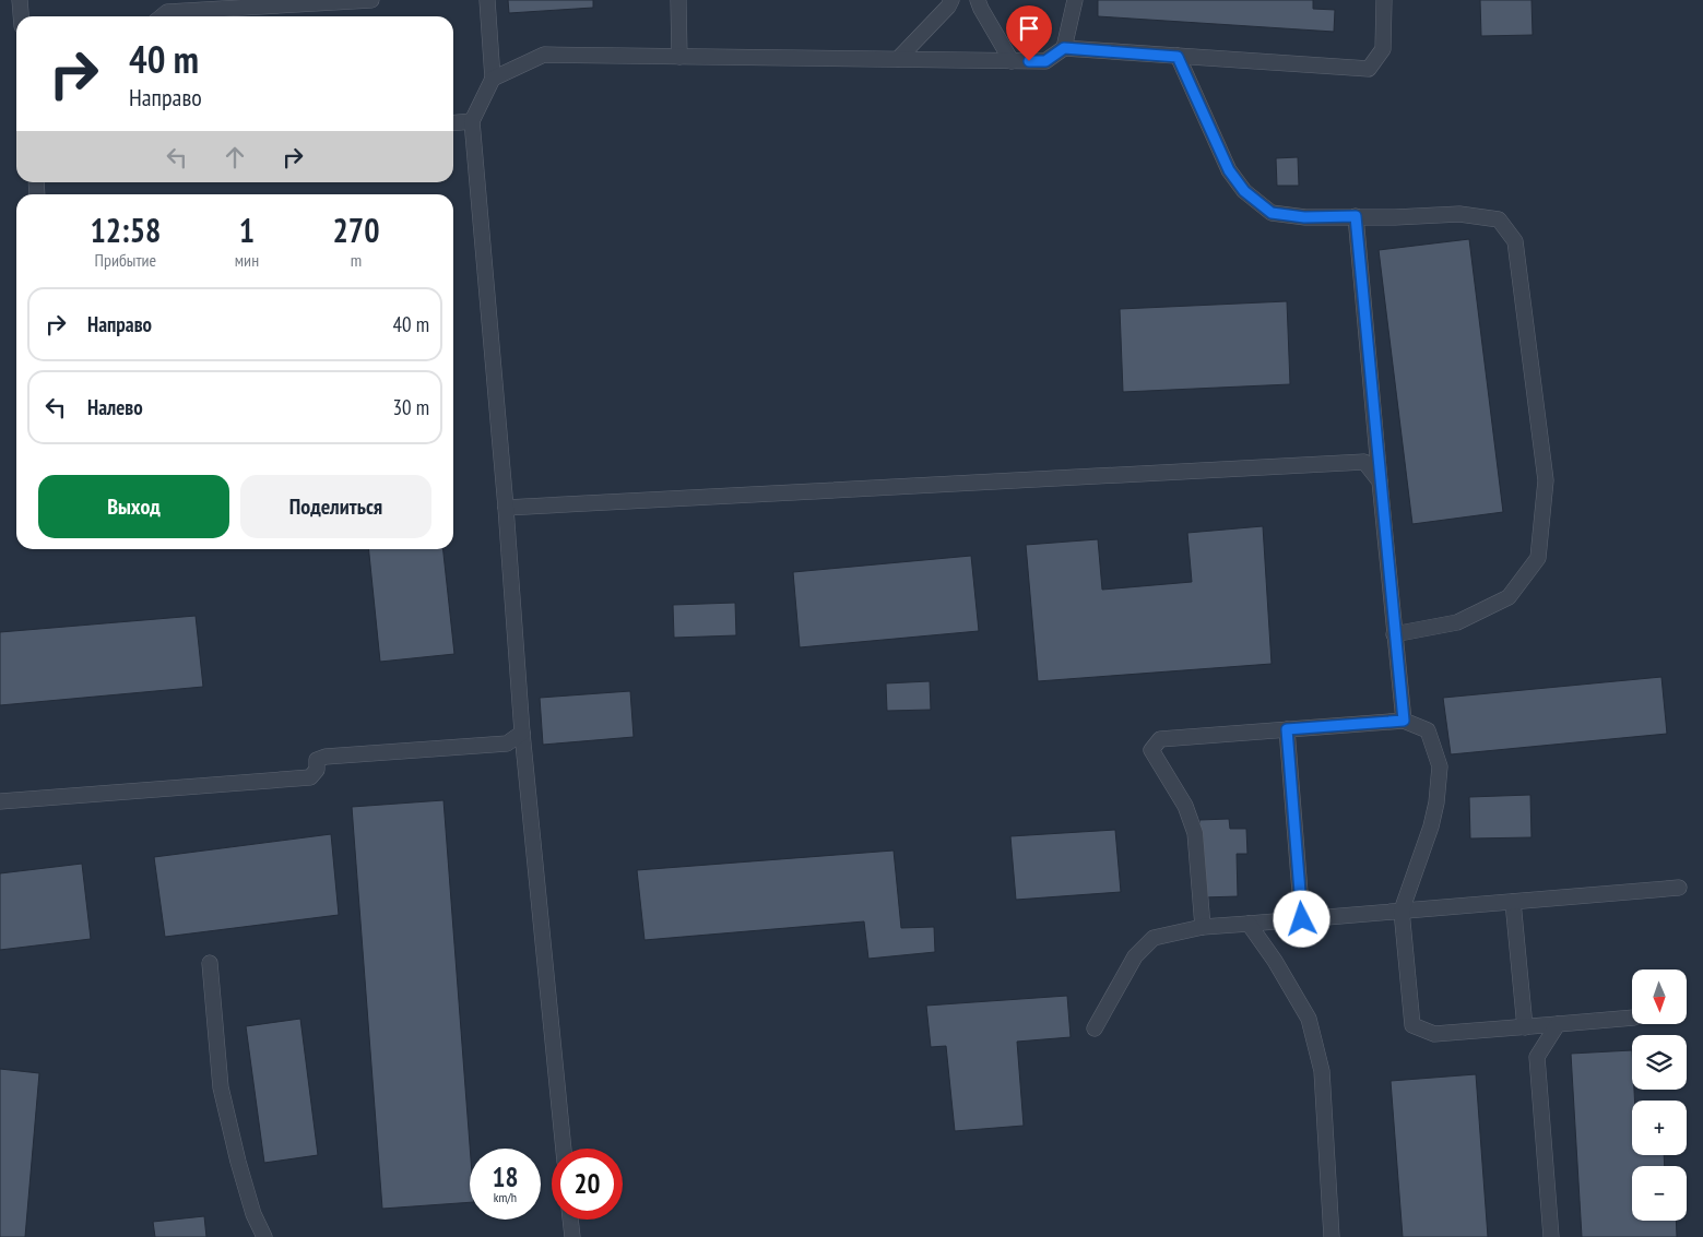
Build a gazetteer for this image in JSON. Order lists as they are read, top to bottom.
{
  "north": "bottom",
  "page": {
    "turn": ["40 m", "Направо"],
    "eta": [
      "12:58",
      "Прибытие",
      "1",
      "мин",
      "270",
      "m"
    ],
    "list": [
      {
        "name": "Направо",
        "value": "40 m"
      },
      {
        "name": "Налево",
        "value": "30 m"
      }
    ],
    "buttons": ["Выход", "Поделиться"],
    "map_buttons": ["+", "−"],
    "speed": "18 km/h",
    "limit": "20"
  }
}
